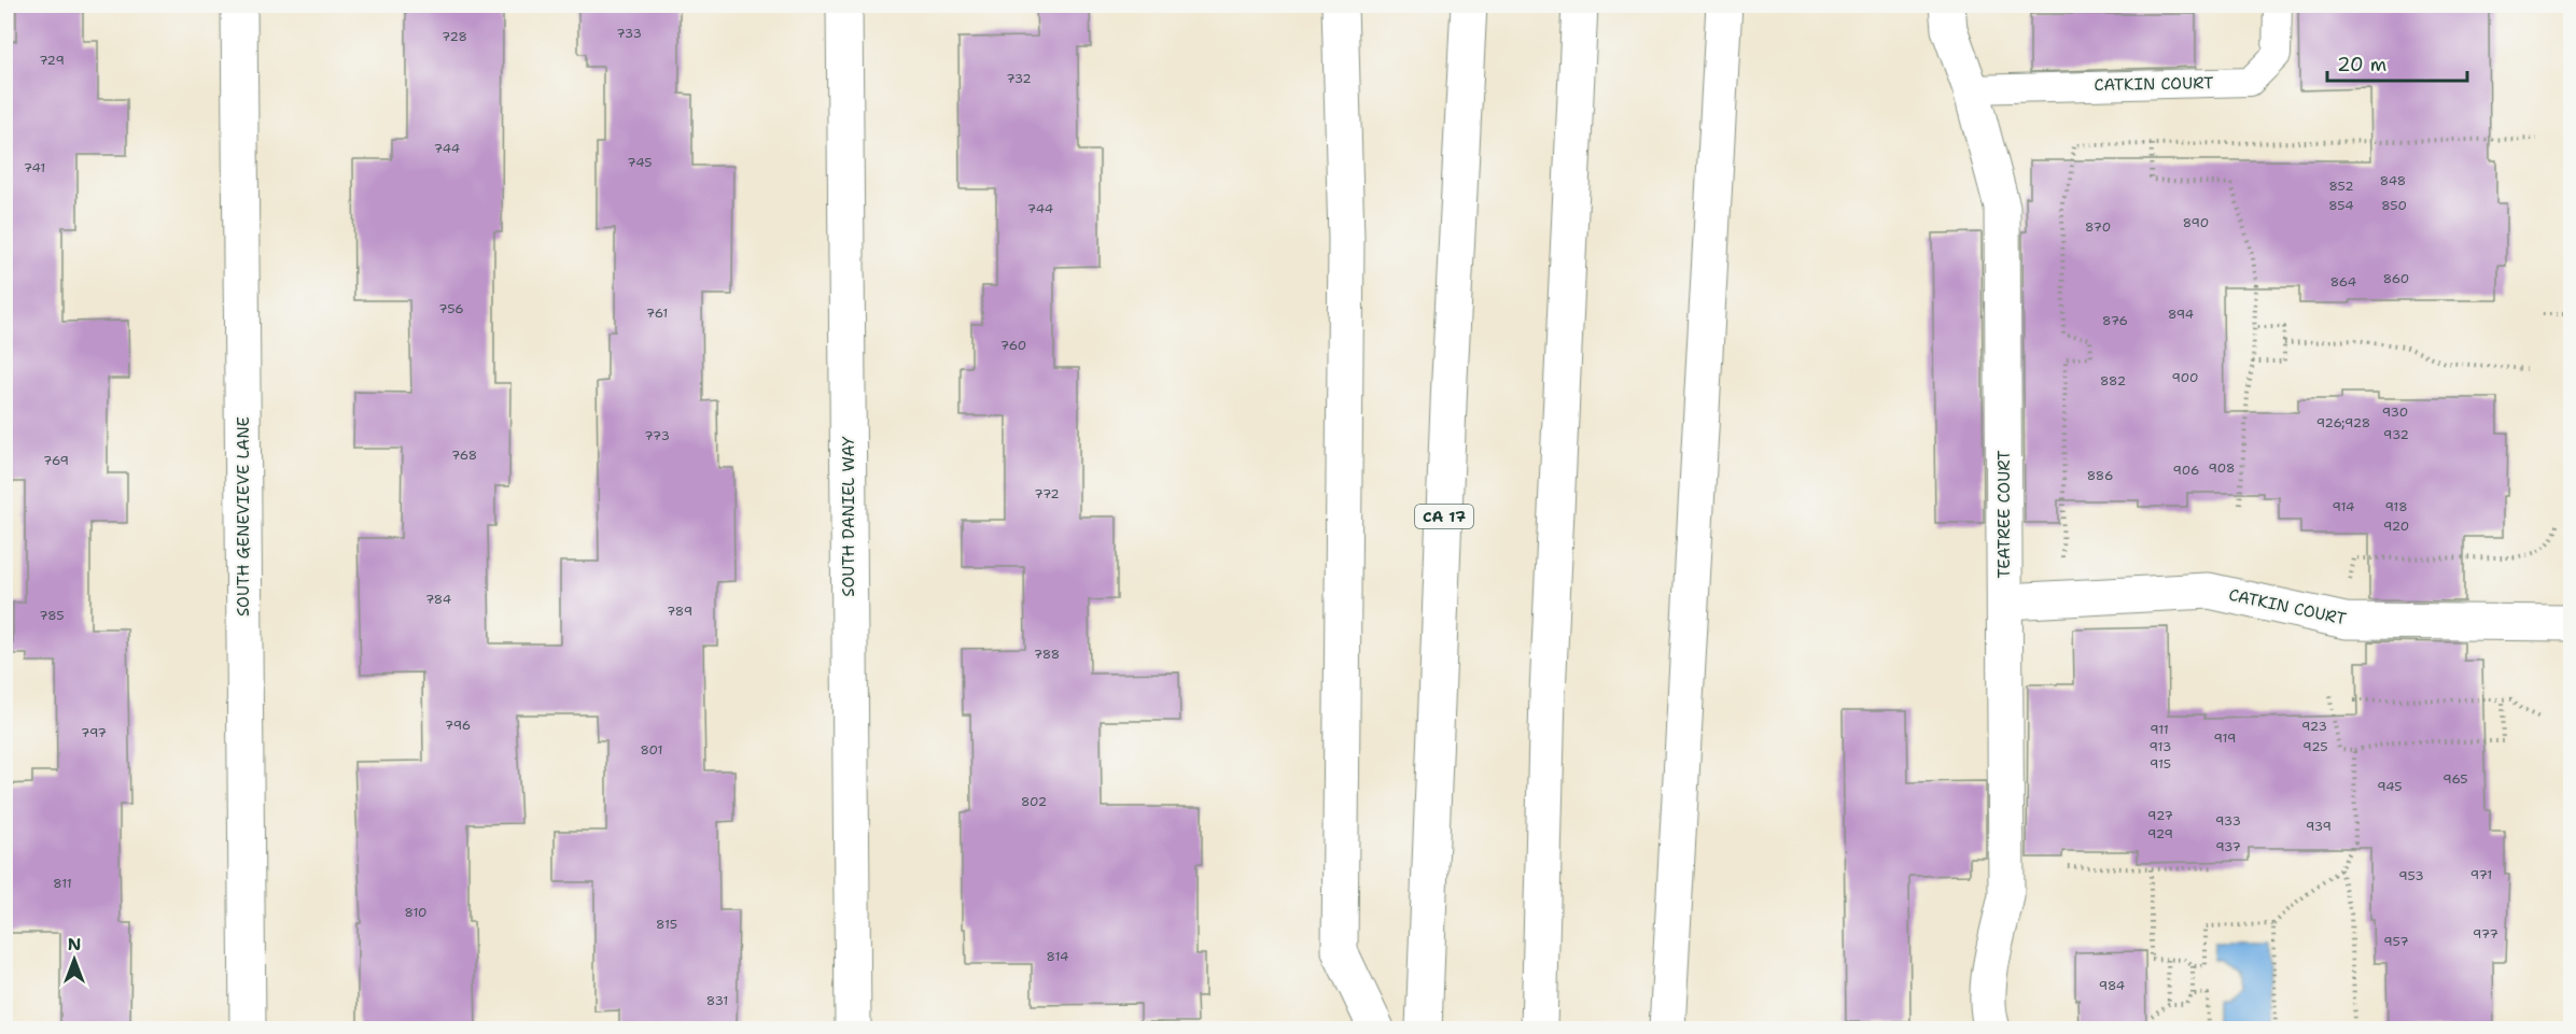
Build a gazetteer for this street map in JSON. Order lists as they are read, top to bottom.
{
  "streets": {
    "main road": [
      "CATKIN COURT",
      "TEATREE COURT",
      "SOUTH GENEVIEVE LANE",
      "SOUTH DANIEL WAY",
      "CA 17"
    ]
  },
  "crossings": [
    ["CATKIN COURT", "TEATREE COURT"]
  ],
  "house_numbers": [
    "733",
    "728",
    "729",
    "732",
    "744",
    "745",
    "741",
    "848",
    "852",
    "854",
    "850",
    "744",
    "890",
    "870",
    "860",
    "864",
    "756",
    "761",
    "894",
    "876",
    "760",
    "900",
    "882",
    "930",
    "926;928",
    "932",
    "773",
    "768",
    "769",
    "908",
    "906",
    "886",
    "772",
    "914",
    "918",
    "920",
    "784",
    "789",
    "785",
    "788",
    "796",
    "923",
    "911",
    "797",
    "919",
    "913",
    "925",
    "801",
    "915",
    "965",
    "945",
    "802",
    "927",
    "933",
    "939",
    "929",
    "937",
    "971",
    "953",
    "811",
    "810",
    "815",
    "977",
    "957",
    "814",
    "984",
    "831"
  ],
  "scale_bar": "20 m",
  "north": "top"
}
